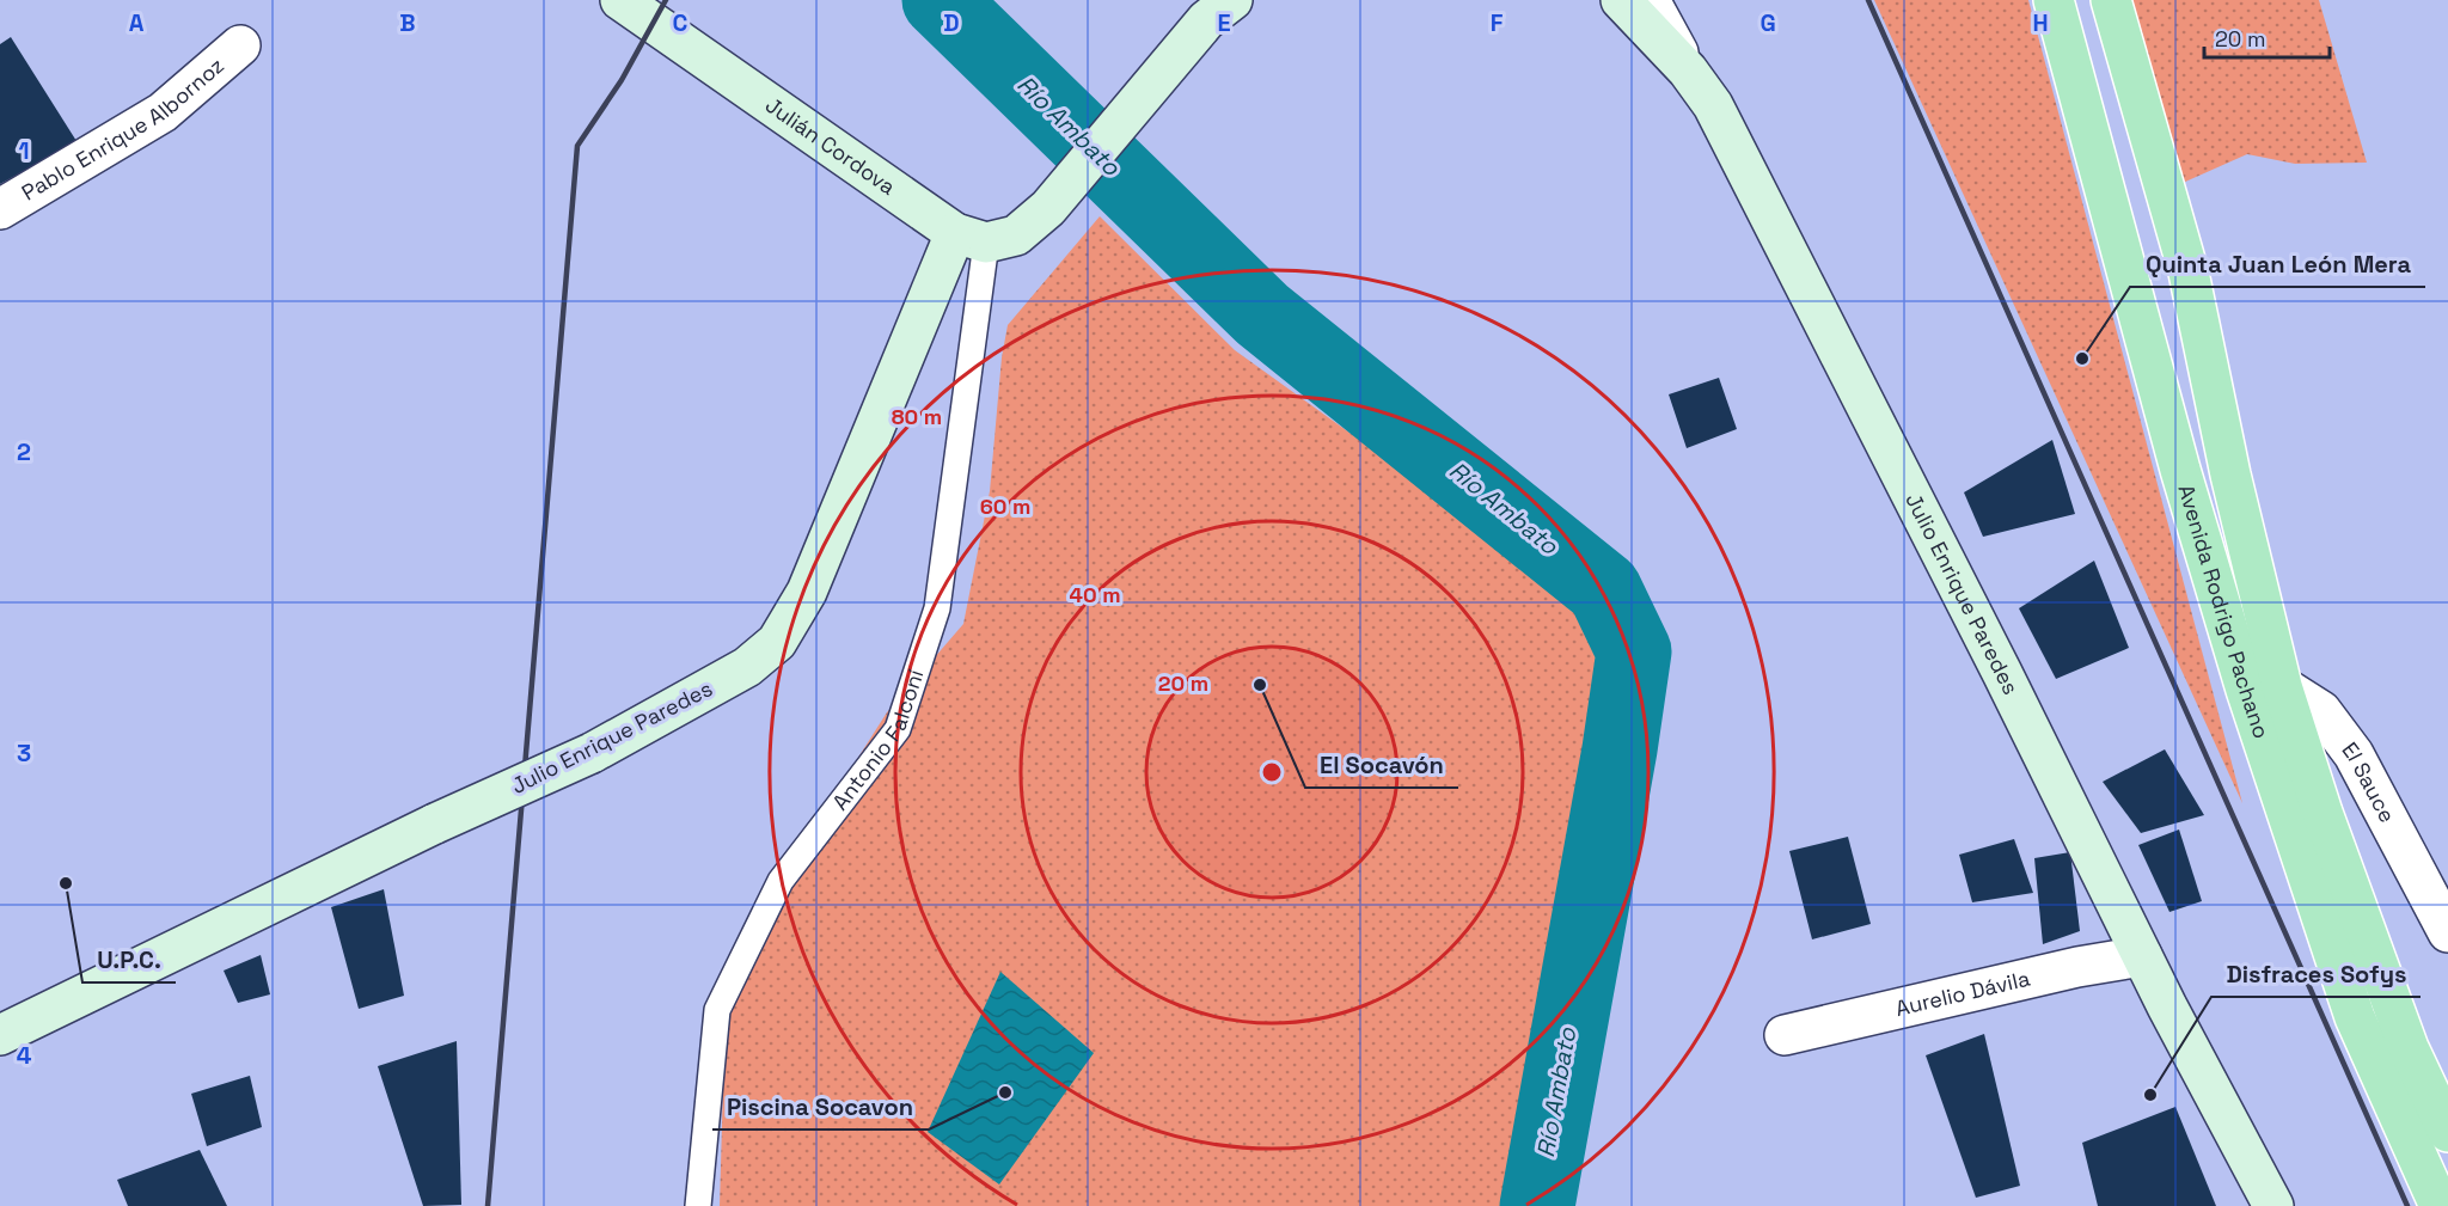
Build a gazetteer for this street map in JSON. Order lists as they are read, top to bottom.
{
  "streets": {
    "main road": ["Julián Cordova", "Julio Enrique Paredes", "Avenida Rodrigo Pachano"],
    "street": ["Pablo Enrique Albornoz", "El Sauce", "Aurelio Dávila"],
    "lane": ["Antonio Falconí"]
  },
  "crossings": [
    ["Julián Cordova", "Julio Enrique Paredes"],
    ["Julián Cordova", "Antonio Falconí"],
    ["Julio Enrique Paredes", "Antonio Falconí"],
    ["Julio Enrique Paredes", "Aurelio Dávila"],
    ["Avenida Rodrigo Pachano", "El Sauce"]
  ],
  "water": ["Río Ambato"],
  "places": [
    "Quinta Juan León Mera",
    "El Socavón",
    "U.P.C.",
    "Piscina Socavon",
    "Disfraces Sofys"
  ],
  "scale_bar": "20 m",
  "grid": {
    "columns": [
      "A",
      "B",
      "C",
      "D",
      "E",
      "F",
      "G",
      "H"
    ],
    "rows": [
      "1",
      "2",
      "3",
      "4"
    ]
  },
  "rings": [
    "80 m",
    "60 m",
    "40 m",
    "20 m"
  ]
}
